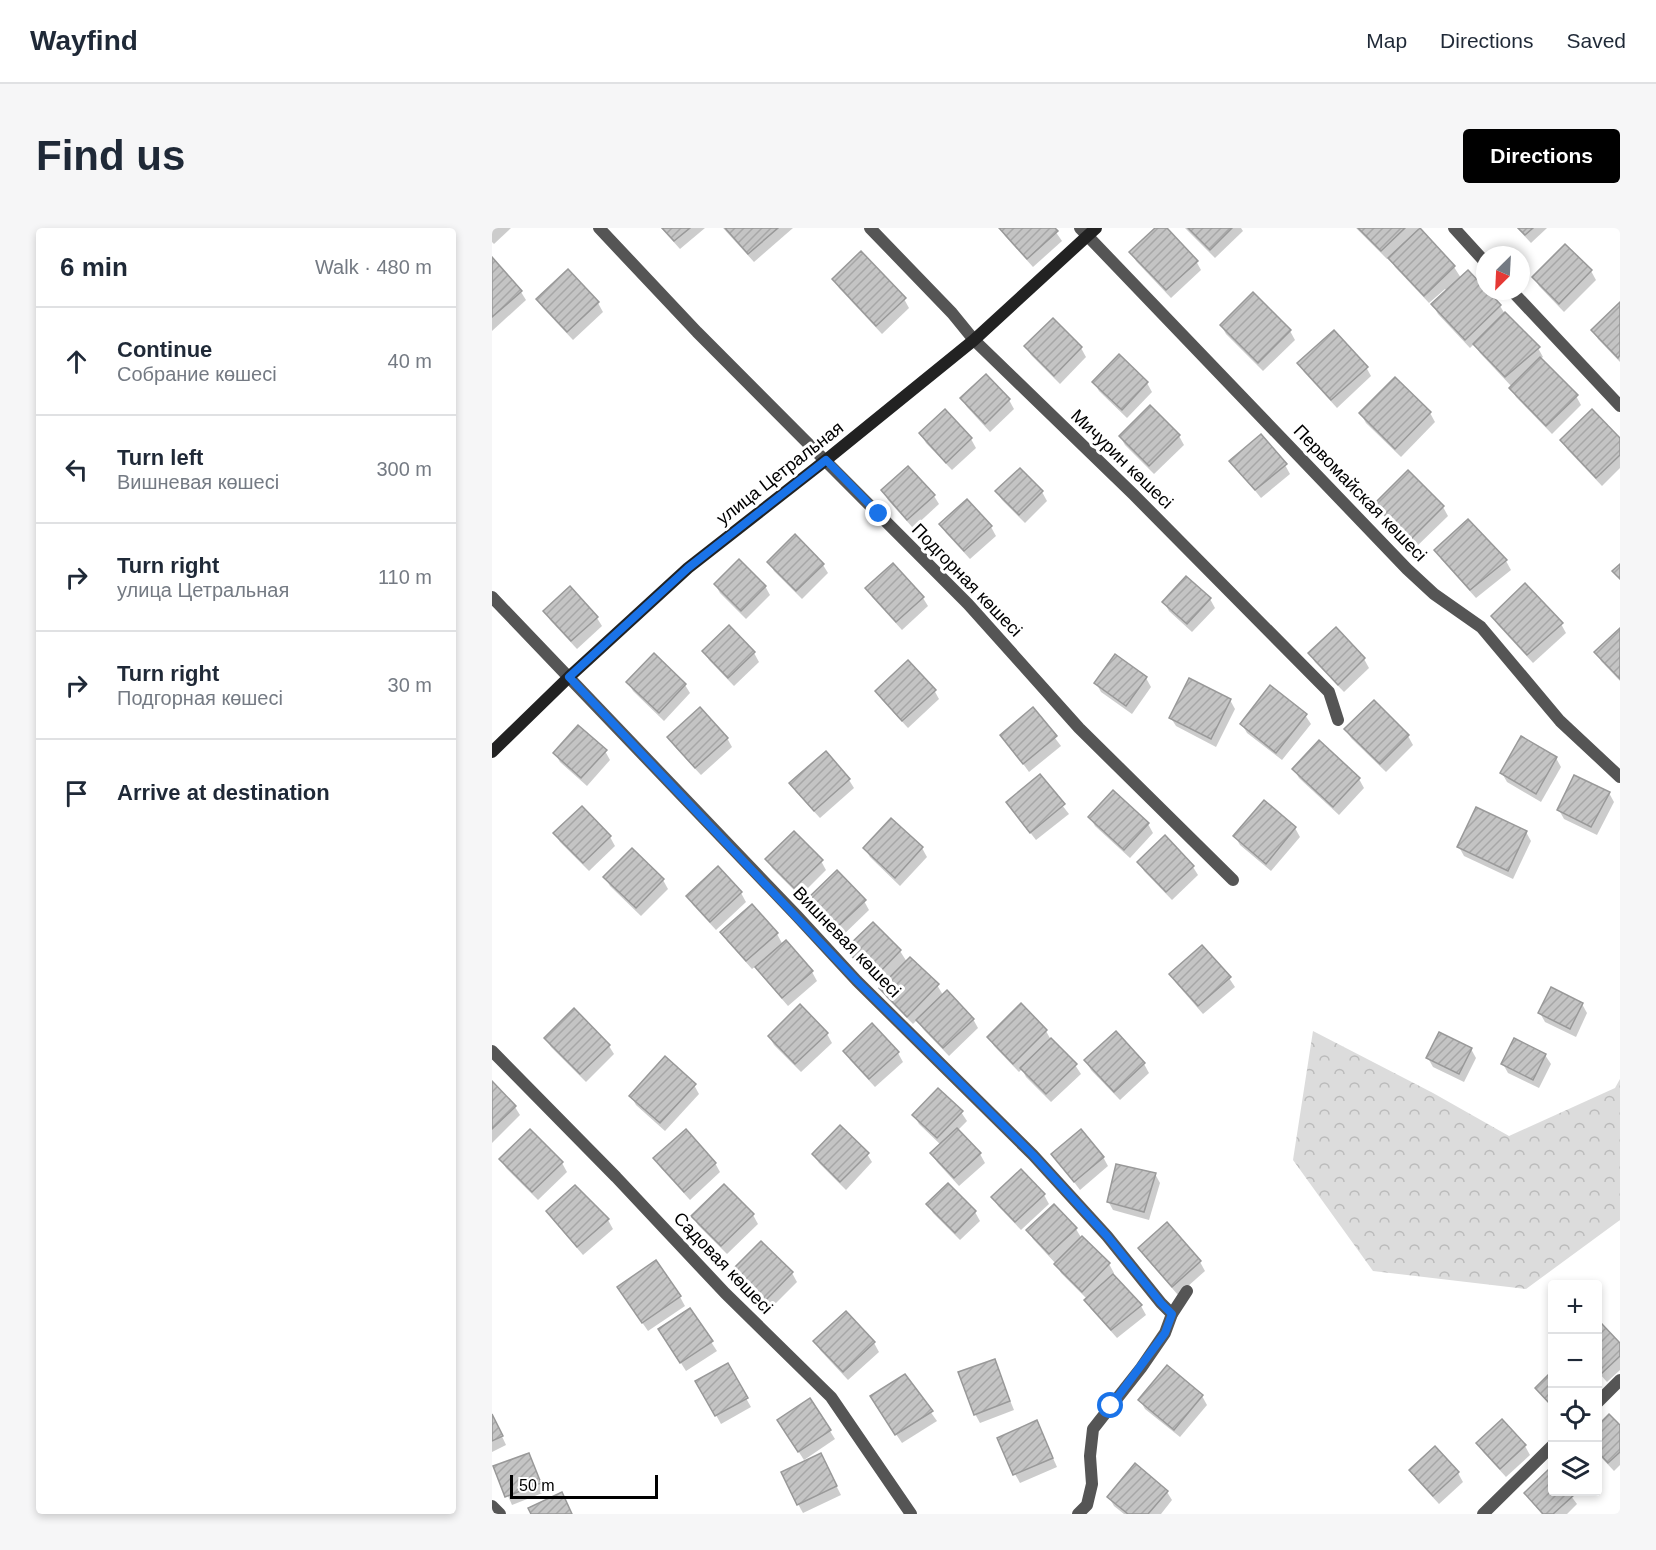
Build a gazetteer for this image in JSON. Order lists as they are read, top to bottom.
{
  "streets": {
    "street": [
      "Мичурин көшесі",
      "улица Цетральная",
      "Первомайская көшесі",
      "Подгорная көшесі",
      "Вишневая көшесі",
      "Садовая көшесі"
    ]
  },
  "crossings": [
    ["Мичурин көшесі", "улица Цетральная"],
    ["улица Цетральная", "Первомайская көшесі"],
    ["улица Цетральная", "Подгорная көшесі"],
    ["улица Цетральная", "Вишневая көшесі"]
  ],
  "scale_bar": "50 m",
  "north": "bottom left",
  "page": {
    "header": "Wayfind",
    "nav": ["Map", "Directions", "Saved"],
    "buttons": "Directions",
    "title": "Find us",
    "heading": ["6 min", "Walk · 480 m"],
    "list": [
      ["Continue", "Собрание көшесі", "40 m"],
      ["Turn left", "Вишневая көшесі", "300 m"],
      ["Turn right", "улица Цетральная", "110 m"],
      ["Turn right", "Подгорная көшесі", "30 m"],
      "Arrive at destination"
    ],
    "map_buttons": ["+", "−"],
    "scale": "50 m"
  }
}
